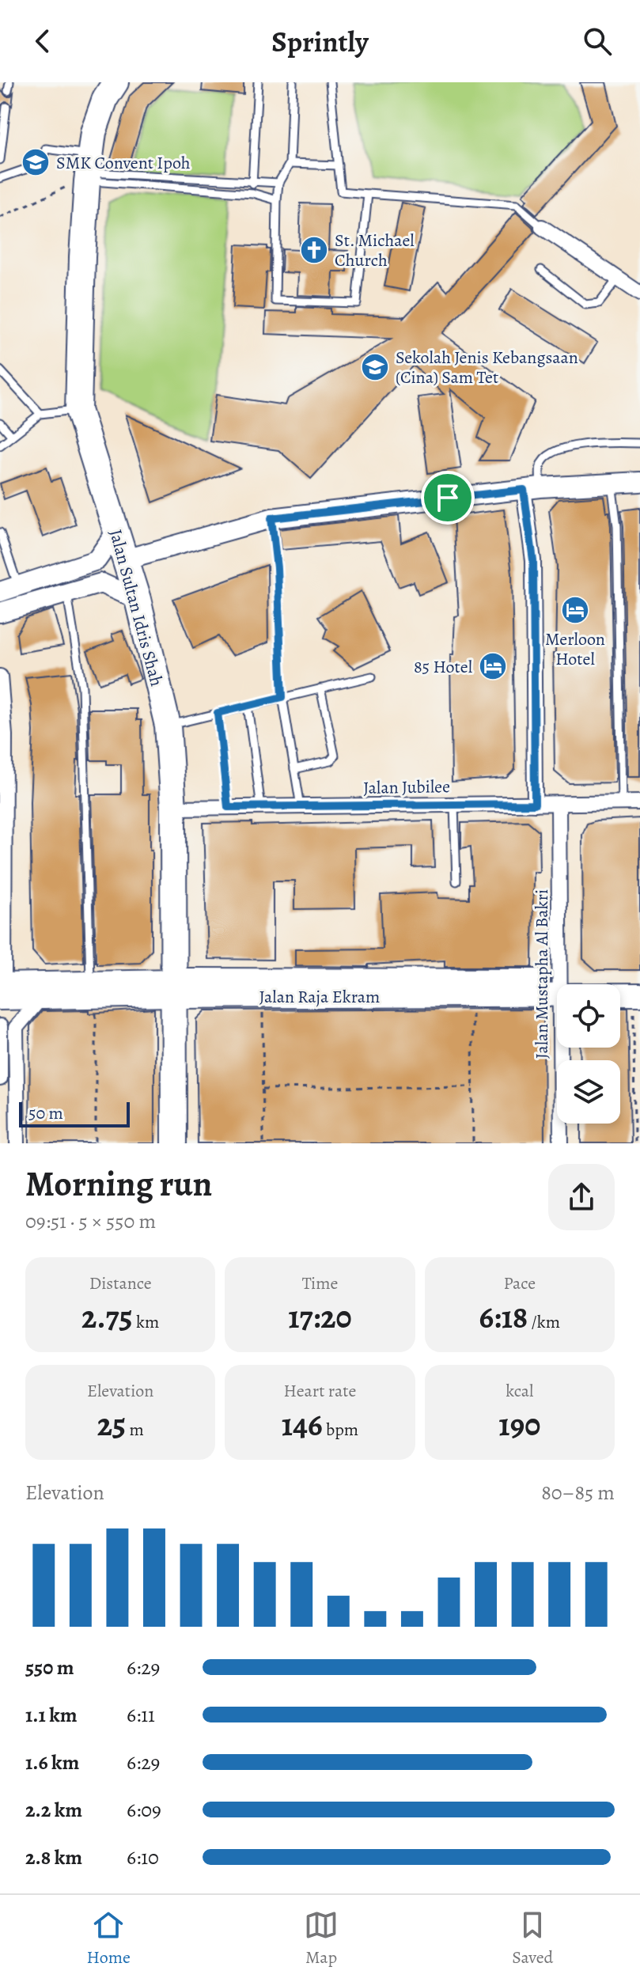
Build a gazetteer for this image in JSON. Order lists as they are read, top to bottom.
{
  "streets": {
    "highway": ["Jalan Sultan Idris Shah"],
    "main road": ["Jalan Raja Ekram"],
    "street": ["Jalan Jubilee", "Jalan Mustapha Al Bakri"]
  },
  "crossings": [
    ["Jalan Sultan Idris Shah", "Jalan Jubilee"],
    ["Jalan Sultan Idris Shah", "Jalan Raja Ekram"],
    ["Jalan Jubilee", "Jalan Mustapha Al Bakri"]
  ],
  "places": {
    "school or university": ["SMK Convent Ipoh", "Sekolah Jenis Kebangsaan (Cina) Sam Tet"],
    "church": ["St. Michael Church"],
    "hotel": ["Merloon Hotel", "85 Hotel"]
  },
  "scale_bar": "50 m",
  "page": {
    "header": "Sprintly",
    "scale": "50 m",
    "heading": ["Morning run", "09:51 · 5 × 550 m"],
    "stats": [
      ["Distance", "2.75 km"],
      ["Time", "17:20"],
      ["Pace", "6:18 /km"],
      ["Elevation", "25 m"],
      ["Heart rate", "146 bpm"],
      ["kcal", "190"]
    ],
    "chart": ["Elevation", "80–85 m"],
    "list": [
      {
        "name": "550 m",
        "note": "6:29"
      },
      {
        "name": "1.1 km",
        "note": "6:11"
      },
      {
        "name": "1.6 km",
        "note": "6:29"
      },
      {
        "name": "2.2 km",
        "note": "6:09"
      },
      {
        "name": "2.8 km",
        "note": "6:10"
      }
    ],
    "tabs": ["Home", "Map", "Saved"]
  }
}
